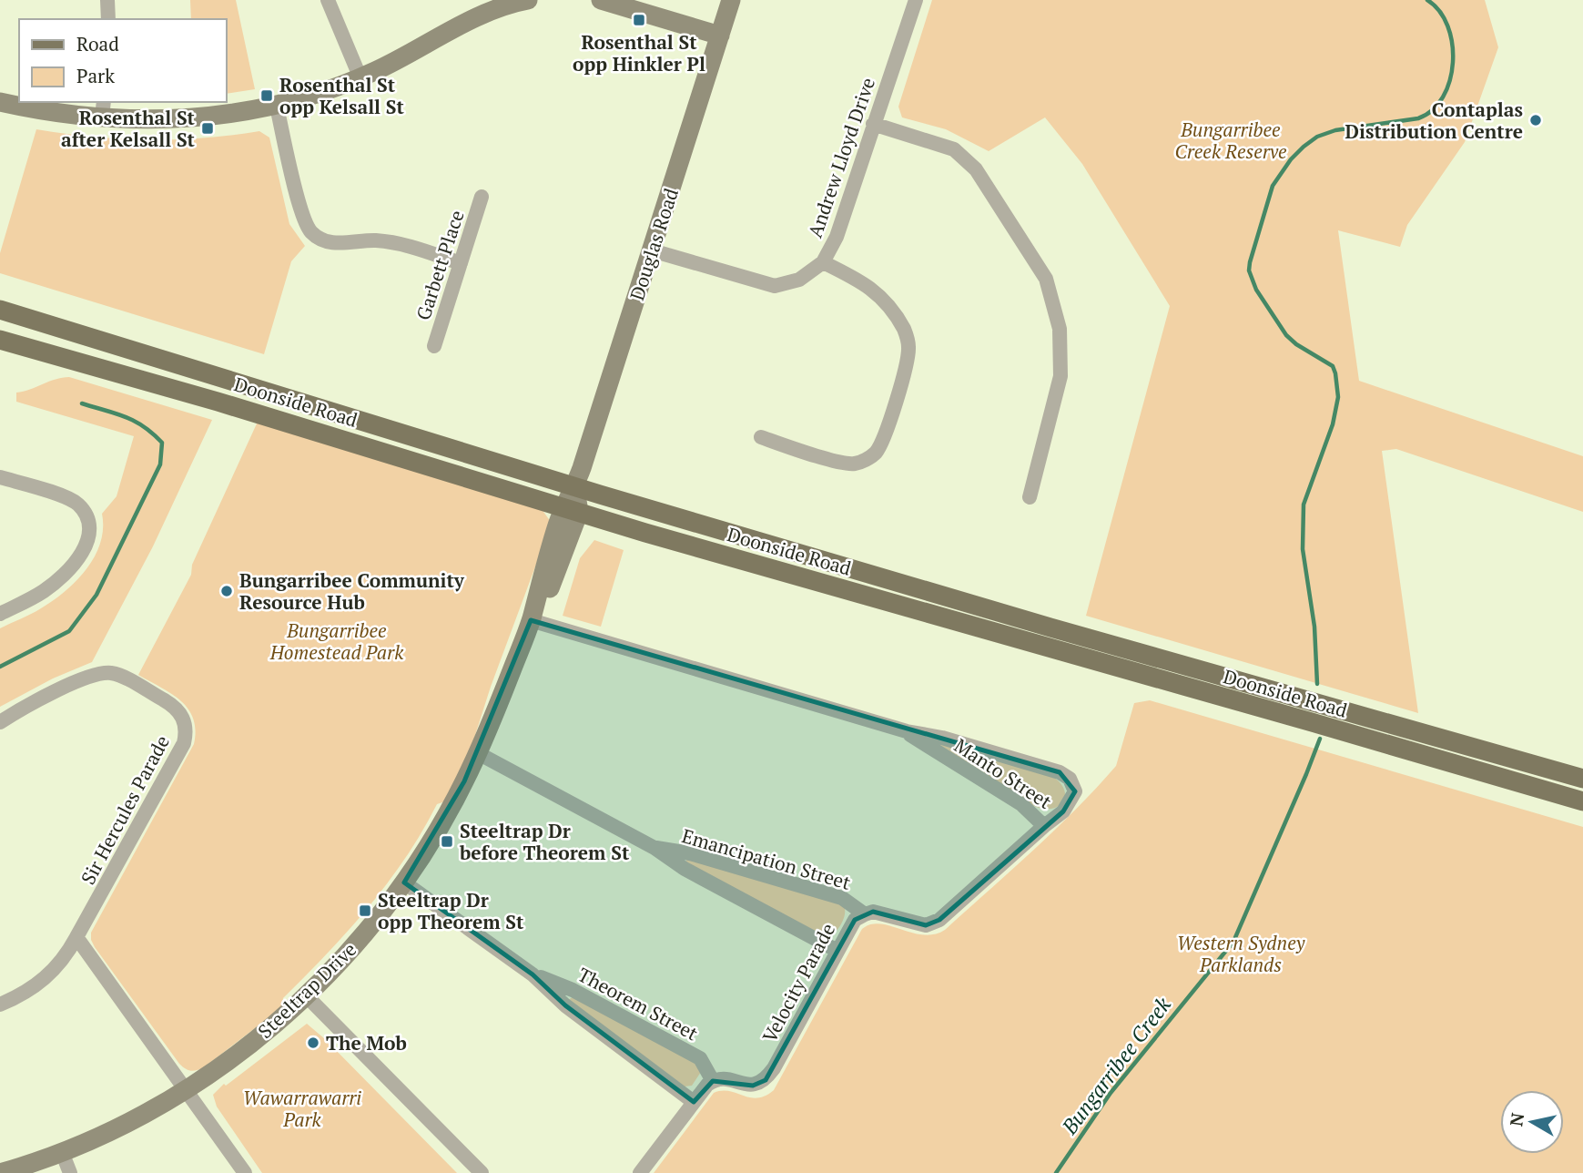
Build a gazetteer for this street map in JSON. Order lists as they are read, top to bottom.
{
  "streets": {
    "main road": ["Doonside Road"],
    "street": [
      "Andrew Lloyd Drive",
      "Douglas Road",
      "Garbett Place",
      "Manto Street",
      "Sir Hercules Parade",
      "Emancipation Street",
      "Velocity Parade",
      "Steeltrap Drive",
      "Theorem Street"
    ]
  },
  "crossings": [
    ["Andrew Lloyd Drive", "Douglas Road"],
    ["Douglas Road", "Doonside Road"],
    ["Douglas Road", "Steeltrap Drive"],
    ["Doonside Road", "Steeltrap Drive"],
    ["Manto Street", "Steeltrap Drive"],
    ["Emancipation Street", "Velocity Parade"],
    ["Emancipation Street", "Steeltrap Drive"],
    ["Velocity Parade", "Theorem Street"],
    ["Steeltrap Drive", "Theorem Street"]
  ],
  "water": ["Bungarribee Creek"],
  "parks": [
    "Bungarribee Creek Reserve",
    "Bungarribee Homestead Park",
    "Western Sydney Parklands",
    "Wawarrawarri Park"
  ],
  "places": {
    "transit": [
      "Rosenthal St opp Hinkler Pl",
      "Rosenthal St opp Kelsall St",
      "Rosenthal St after Kelsall St",
      "Steeltrap Dr before Theorem St",
      "Steeltrap Dr opp Theorem St"
    ],
    "other": ["Contaplas Distribution Centre", "Bungarribee Community Resource Hub", "The Mob"]
  },
  "legend": ["Road", "Park"],
  "north": "left"
}
